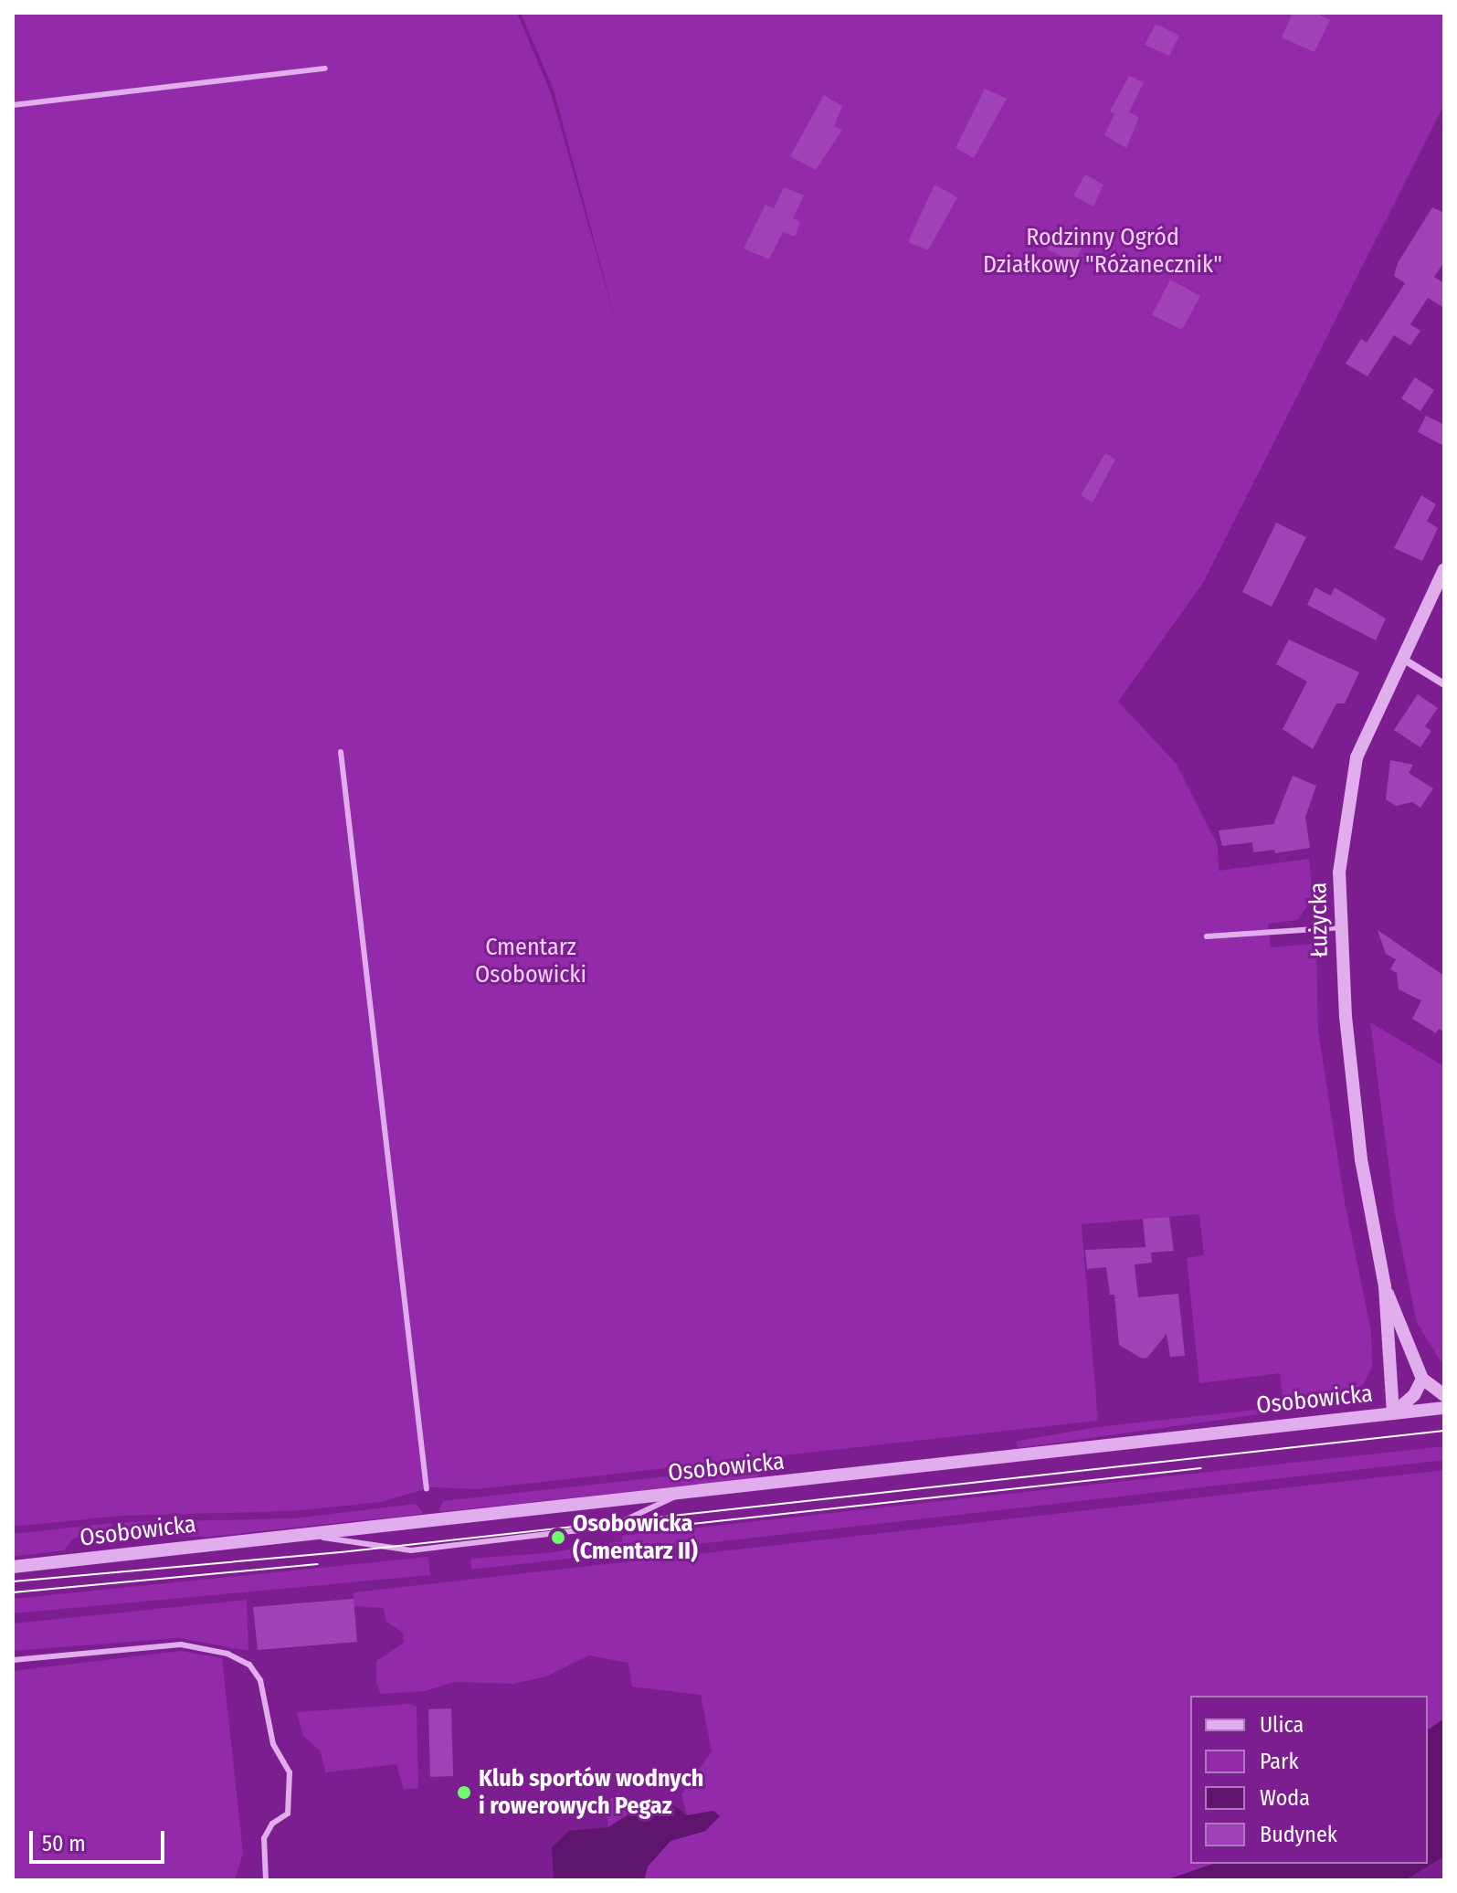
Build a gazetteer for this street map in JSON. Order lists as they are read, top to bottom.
{
  "streets": {
    "street": ["Łużycka", "Osobowicka"]
  },
  "crossings": [
    ["Łużycka", "Osobowicka"]
  ],
  "parks": ["Rodzinny Ogród Działkowy \"Różanecznik\"", "Cmentarz Osobowicki"],
  "places": ["Osobowicka (Cmentarz II)", "Klub sportów wodnych i rowerowych Pegaz"],
  "legend": [
    "Ulica",
    "Park",
    "Woda",
    "Budynek"
  ],
  "scale_bar": "50 m"
}
